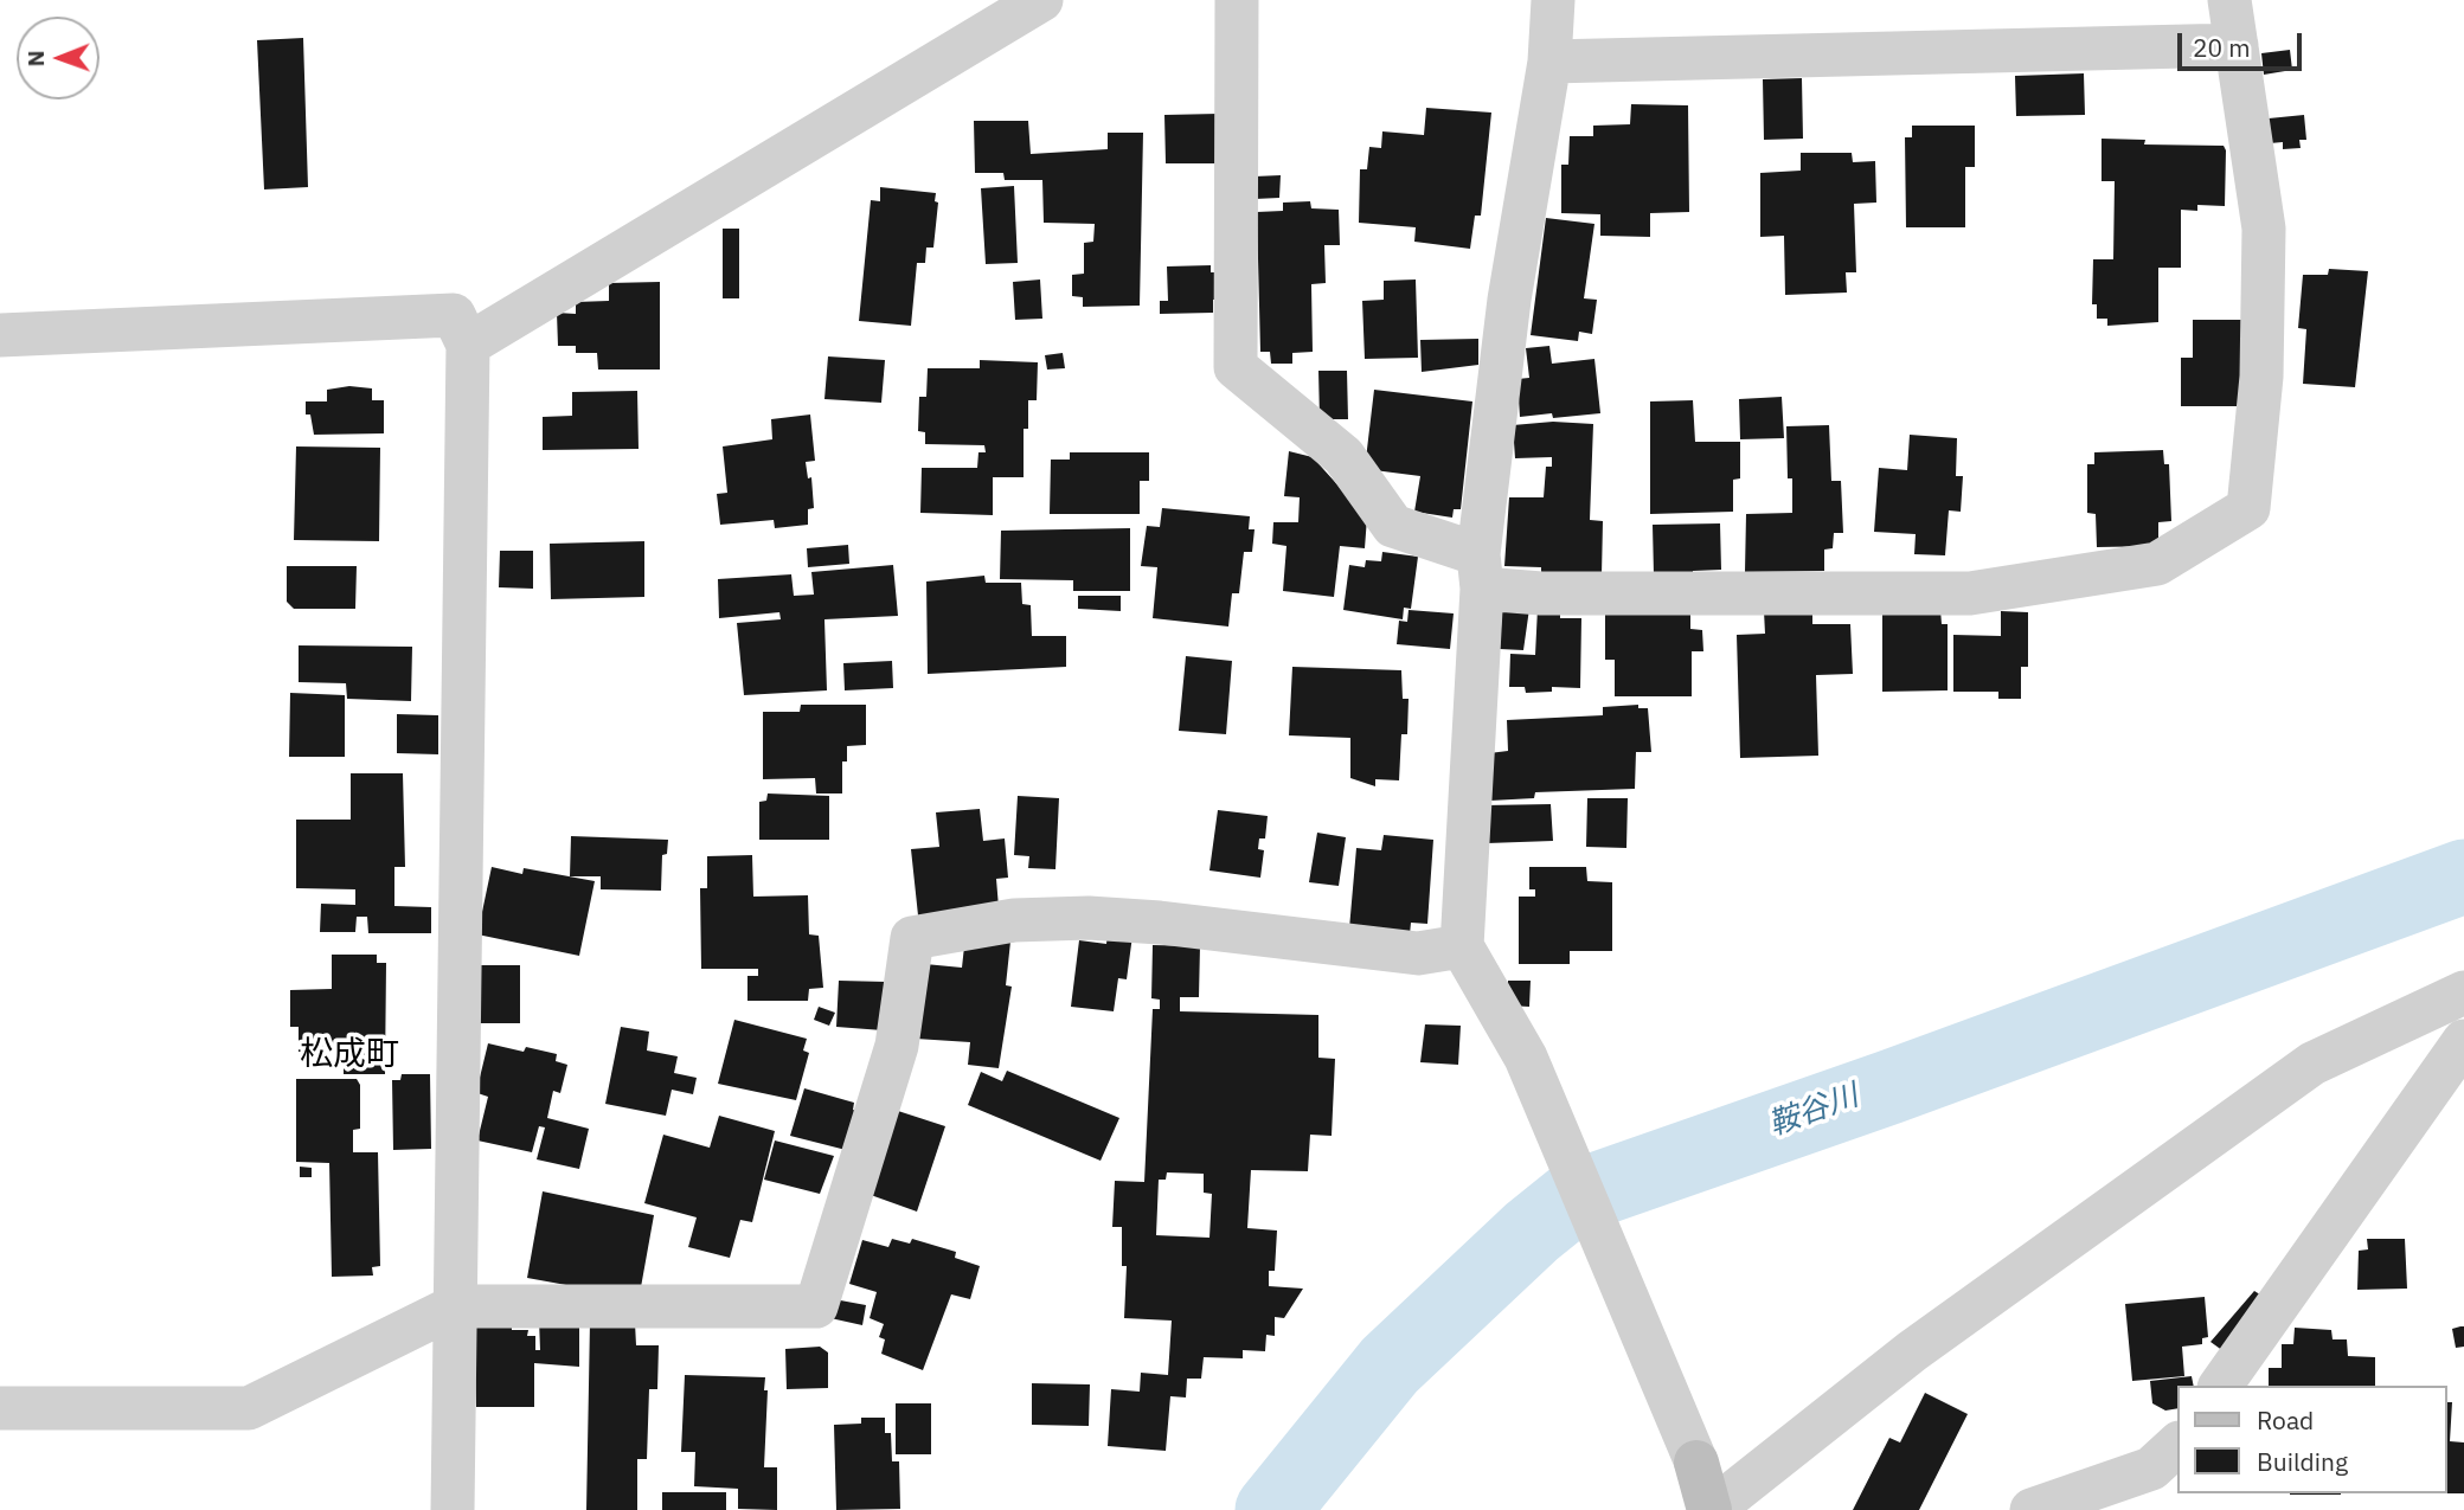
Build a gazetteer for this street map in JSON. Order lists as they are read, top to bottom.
{
  "districts": ["松成町"],
  "water": ["鞍谷川"],
  "legend": ["Road", "Building"],
  "scale_bar": "20 m",
  "north": "left"
}
